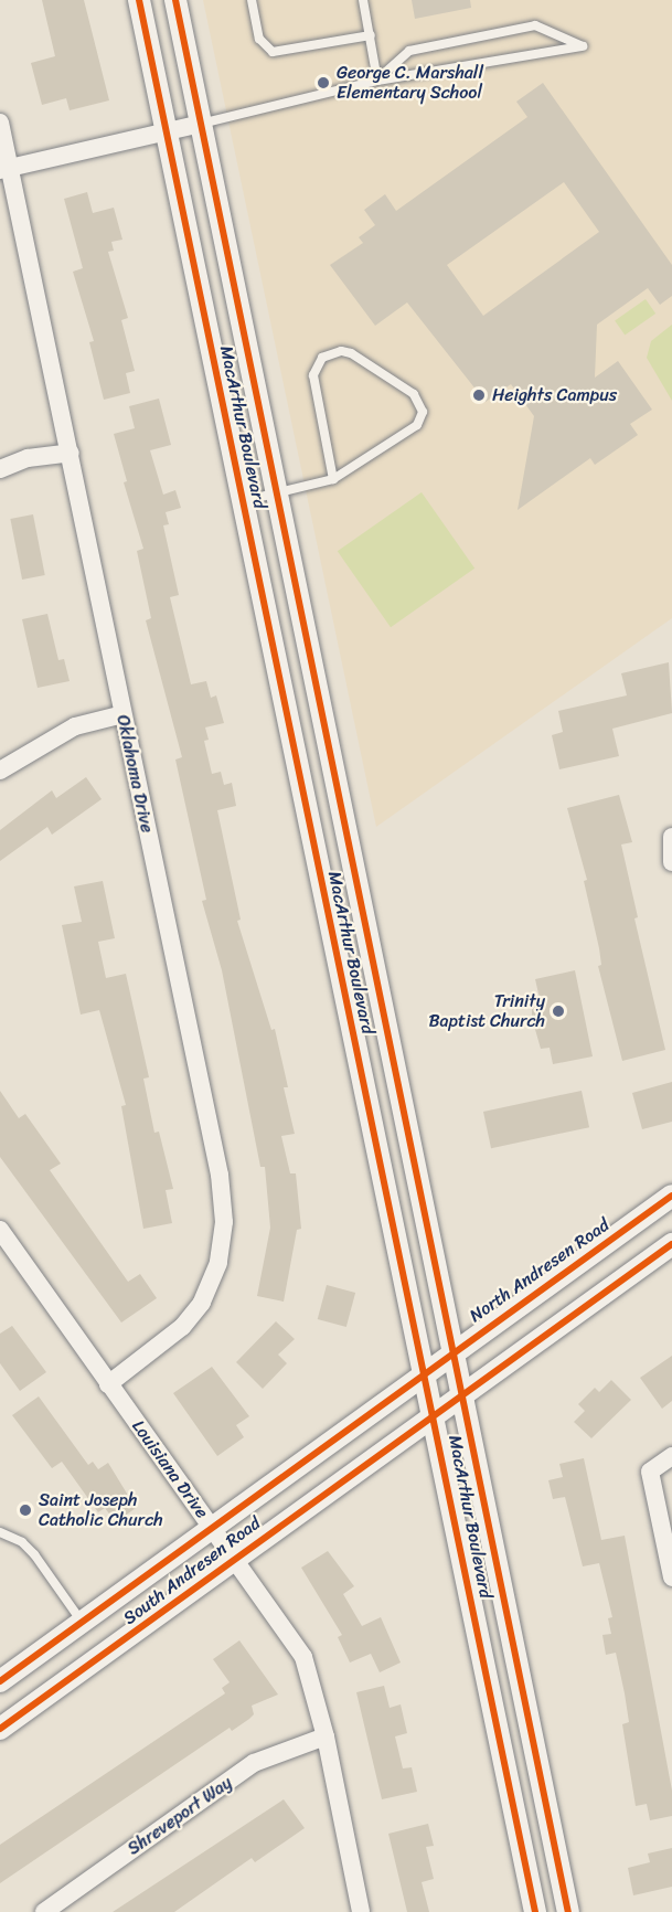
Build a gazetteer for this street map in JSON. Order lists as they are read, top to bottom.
{
  "streets": {
    "street": [
      "MacArthur Boulevard",
      "Oklahoma Drive",
      "North Andresen Road",
      "Louisiana Drive",
      "South Andresen Road",
      "Shreveport Way"
    ]
  },
  "crossings": [
    ["MacArthur Boulevard", "North Andresen Road"],
    ["MacArthur Boulevard", "South Andresen Road"],
    ["Oklahoma Drive", "Louisiana Drive"],
    ["North Andresen Road", "South Andresen Road"],
    ["Louisiana Drive", "South Andresen Road"],
    ["Louisiana Drive", "Shreveport Way"]
  ],
  "places": [
    "George C. Marshall Elementary School",
    "Heights Campus",
    "Trinity Baptist Church",
    "Saint Joseph Catholic Church"
  ]
}
